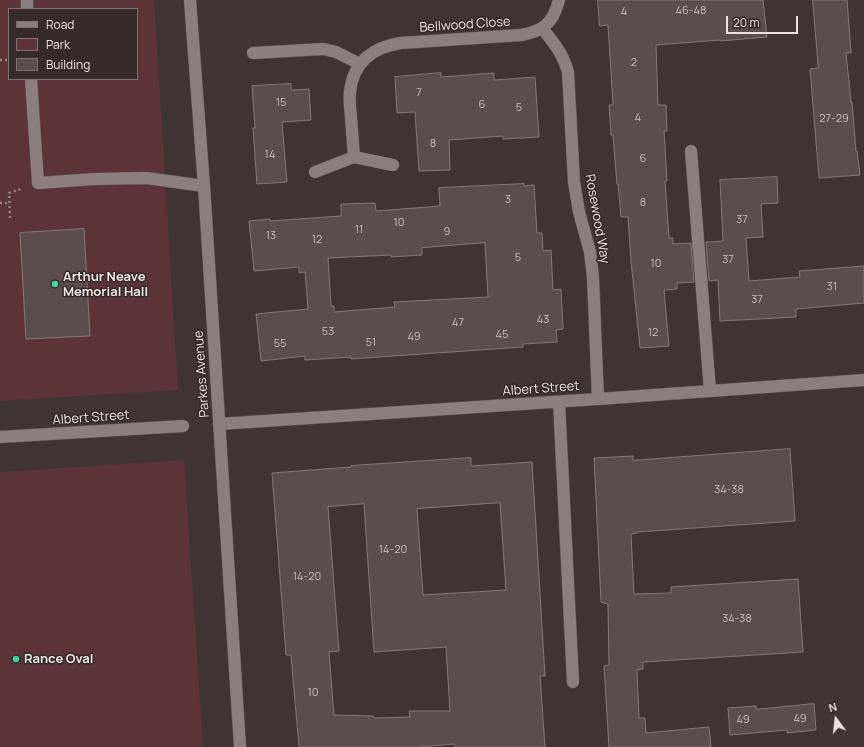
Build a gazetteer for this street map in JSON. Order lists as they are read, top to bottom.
{
  "streets": {
    "street": [
      "Bellwood Close",
      "Rosewood Way",
      "Parkes Avenue",
      "Albert Street"
    ]
  },
  "crossings": [
    ["Bellwood Close", "Rosewood Way"],
    ["Rosewood Way", "Albert Street"],
    ["Parkes Avenue", "Albert Street"]
  ],
  "places": ["Arthur Neave Memorial Hall", "Rance Oval"],
  "house_numbers": [
    "46-48",
    "4",
    "2",
    "7",
    "15",
    "6",
    "5",
    "4",
    "27-29",
    "8",
    "14",
    "6",
    "3",
    "8",
    "37",
    "10",
    "11",
    "9",
    "13",
    "12",
    "5",
    "37",
    "10",
    "31",
    "37",
    "43",
    "47",
    "53",
    "12",
    "45",
    "49",
    "51",
    "55",
    "34-38",
    "14-20",
    "14-20",
    "34-38",
    "10",
    "49",
    "49"
  ],
  "legend": ["Road", "Park", "Building"],
  "scale_bar": "20 m",
  "north": "top"
}
